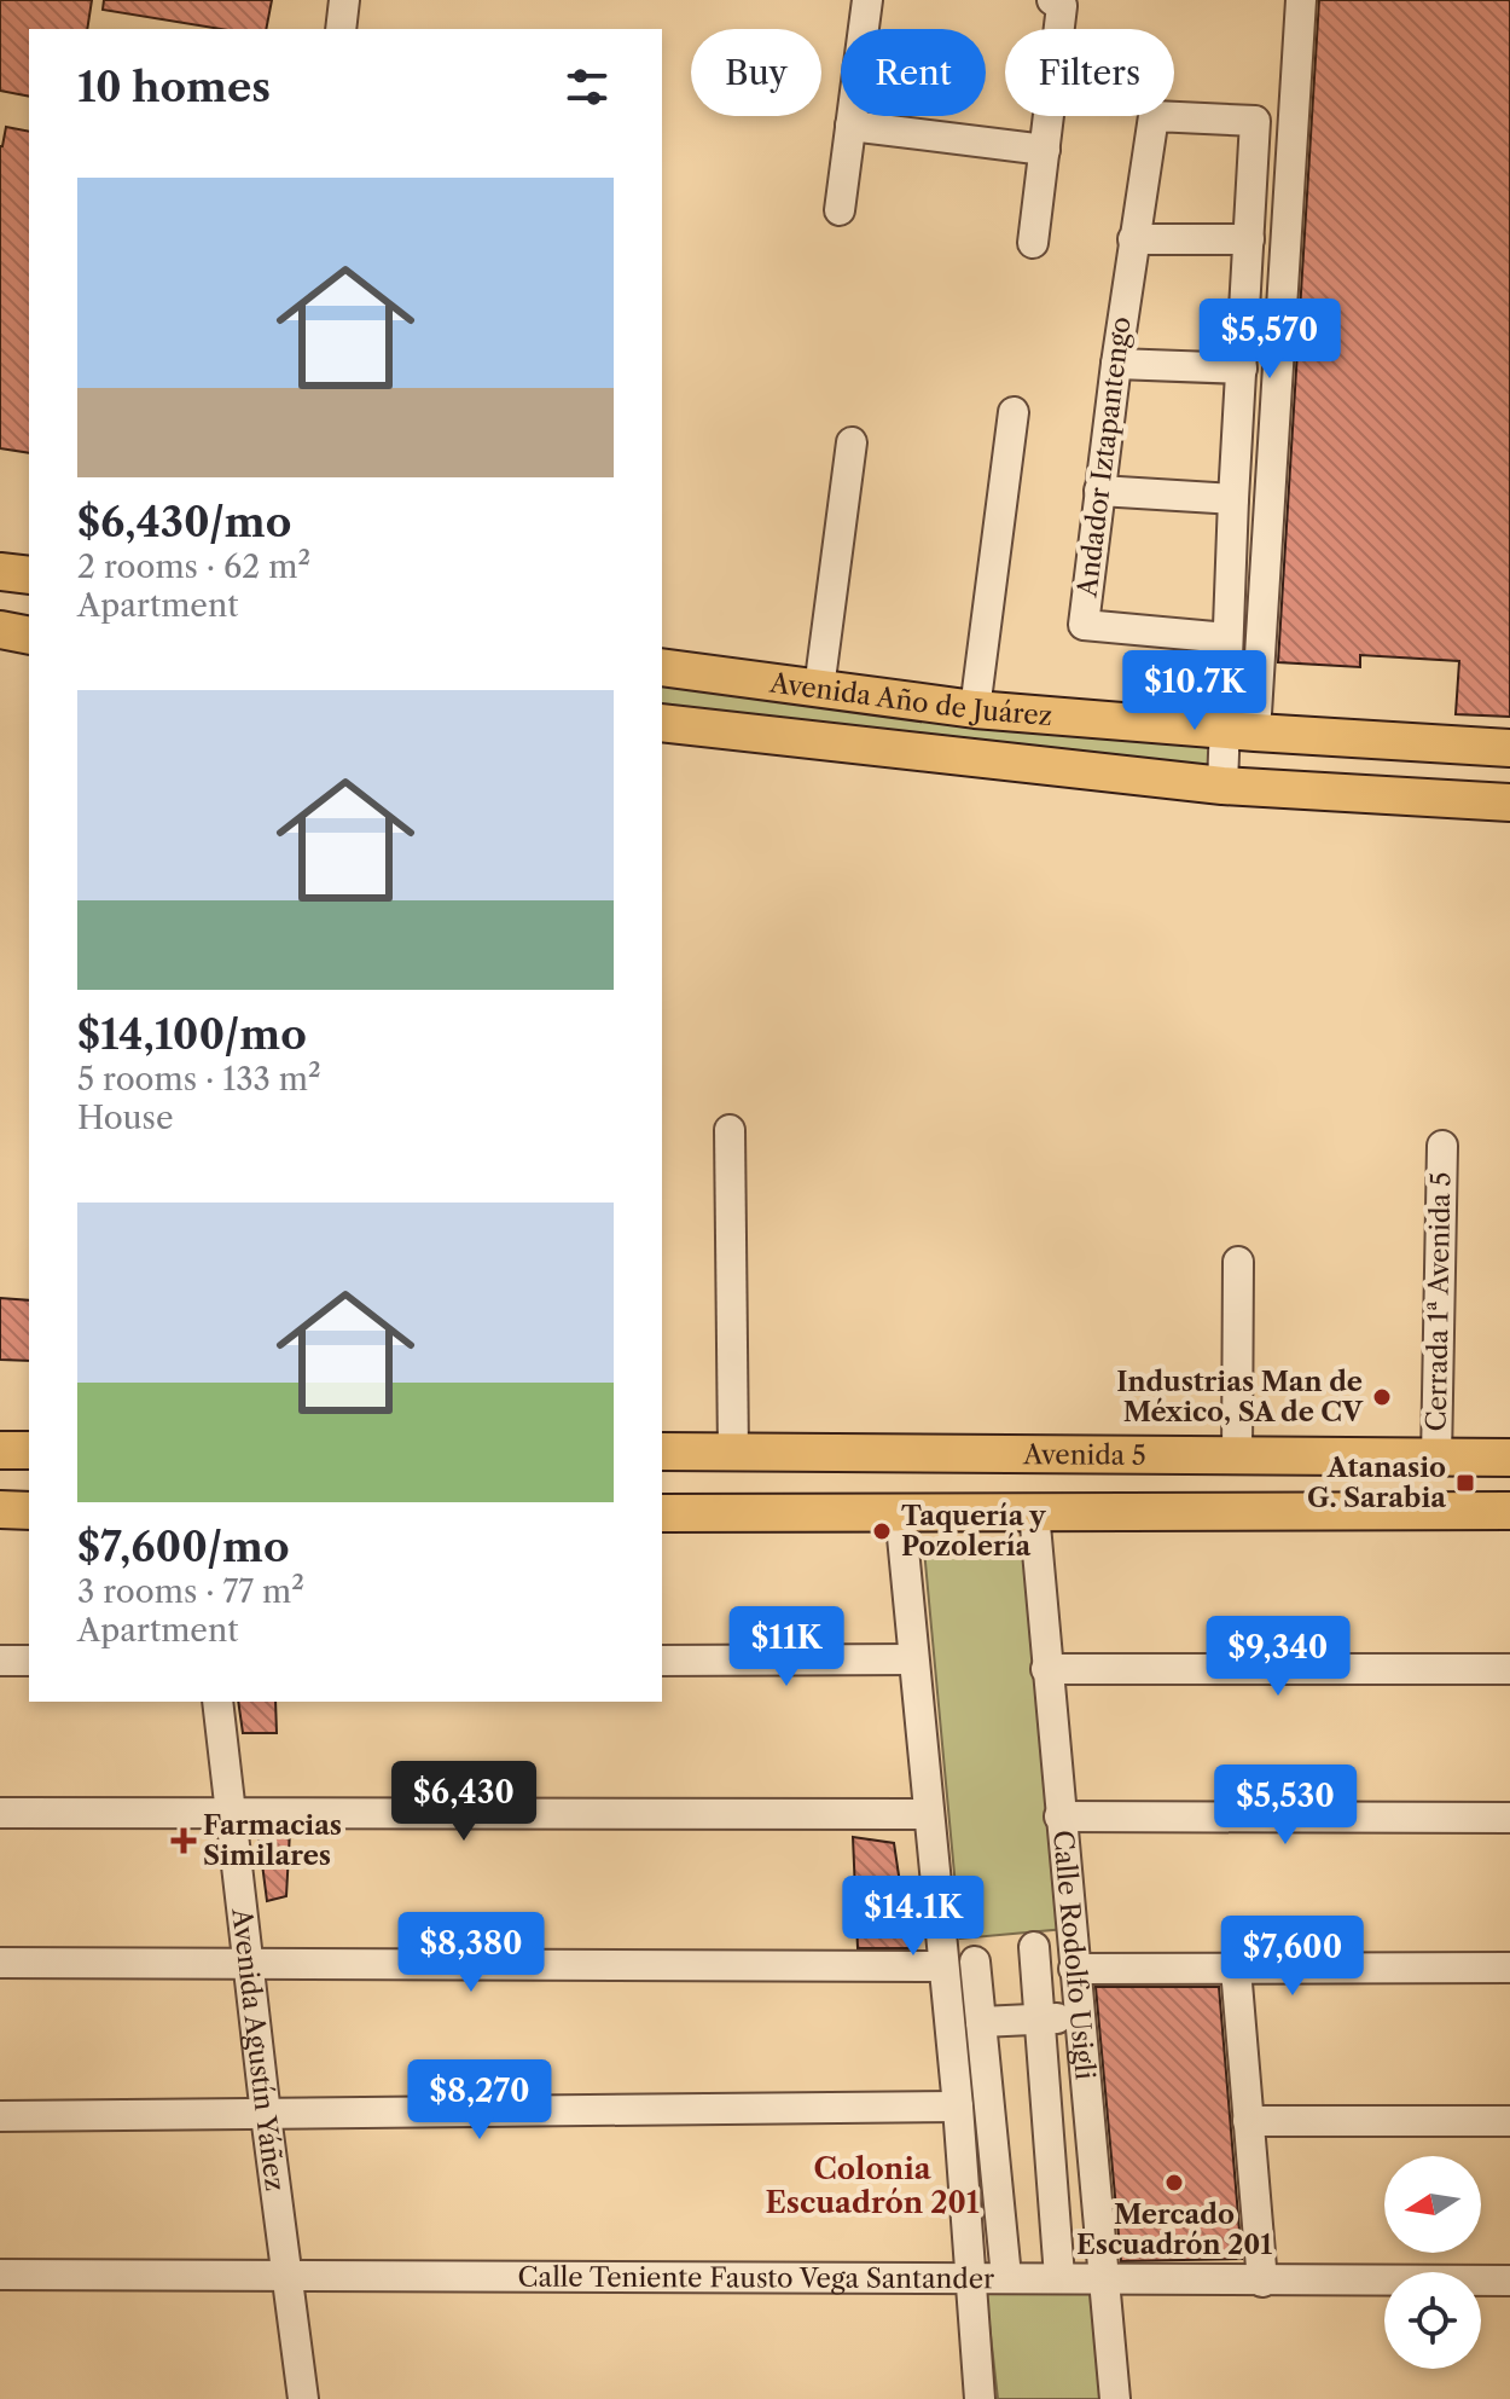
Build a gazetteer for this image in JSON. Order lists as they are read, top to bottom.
{
  "streets": {
    "main road": ["Avenida Año de Juárez", "Avenida 5"],
    "street": [
      "Andador Iztapantengo",
      "Cerrada 1ª Avenida 5",
      "Calle Rodolfo Usigli",
      "Avenida Agustín Yáñez",
      "Calle Teniente Fausto Vega Santander"
    ]
  },
  "crossings": [
    ["Cerrada 1ª Avenida 5", "Avenida 5"],
    ["Calle Rodolfo Usigli", "Calle Teniente Fausto Vega Santander"],
    ["Avenida Agustín Yáñez", "Calle Teniente Fausto Vega Santander"]
  ],
  "districts": ["Colonia Escuadrón 201"],
  "places": {
    "other": ["Industrias Man de México, SA de CV", "Taquería y Pozolería", "Mercado Escuadrón 201"],
    "transit": ["Atanasio G. Sarabia"],
    "health": ["Farmacias Similares"]
  },
  "north": "left",
  "page": {
    "chip": ["Buy", "Rent", "Filters"],
    "heading": "10 homes",
    "list": [
      {
        "name": "$6,430/mo",
        "note": "2 rooms · 62 m² · Apartment"
      },
      {
        "name": "$14,100/mo",
        "note": "5 rooms · 133 m² · House"
      },
      {
        "name": "$7,600/mo",
        "note": "3 rooms · 77 m² · Apartment"
      }
    ],
    "price": [
      "$5,570",
      "$10.7K",
      "$11K",
      "$9,340",
      "$6,430",
      "$5,530",
      "$14.1K",
      "$8,380",
      "$7,600",
      "$8,270"
    ]
  }
}
